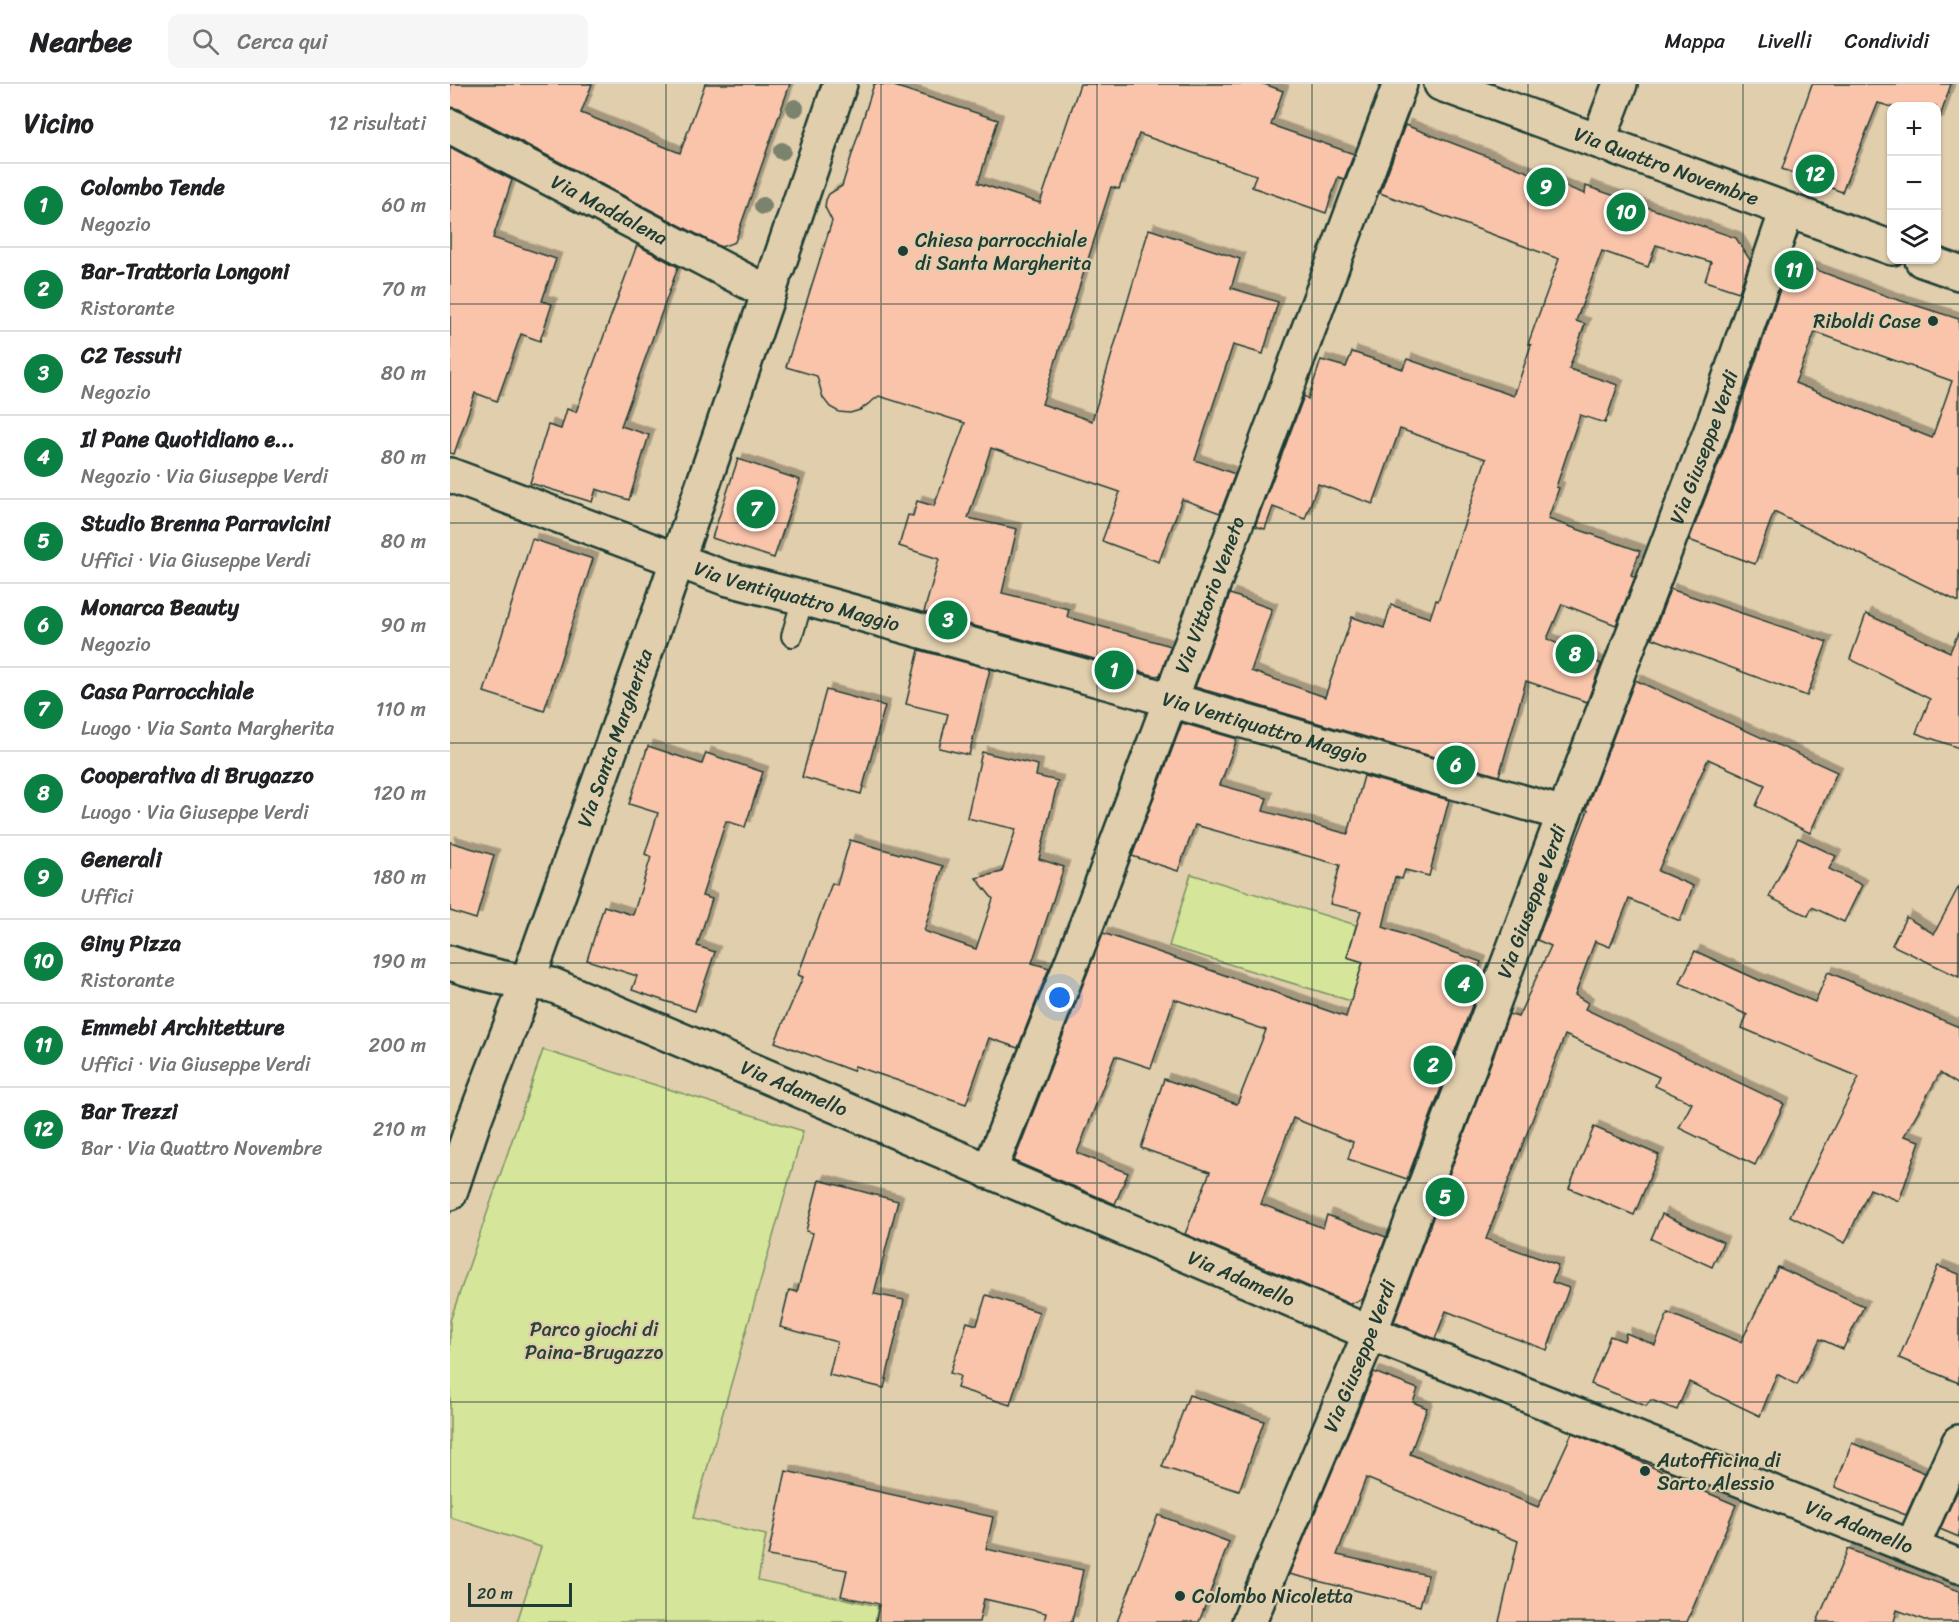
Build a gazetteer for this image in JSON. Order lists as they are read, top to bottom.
{
  "streets": {
    "street": [
      "Via Quattro Novembre",
      "Via Maddalena",
      "Via Giuseppe Verdi",
      "Via Ventiquattro Maggio",
      "Via Vittorio Veneto",
      "Via Santa Margherita",
      "Via Adamello"
    ]
  },
  "crossings": [
    ["Via Quattro Novembre", "Via Giuseppe Verdi"],
    ["Via Maddalena", "Via Santa Margherita"],
    ["Via Giuseppe Verdi", "Via Ventiquattro Maggio"],
    ["Via Giuseppe Verdi", "Via Adamello"],
    ["Via Ventiquattro Maggio", "Via Vittorio Veneto"],
    ["Via Ventiquattro Maggio", "Via Santa Margherita"],
    ["Via Vittorio Veneto", "Via Adamello"],
    ["Via Santa Margherita", "Via Adamello"]
  ],
  "parks": ["Parco giochi di Paina-Brugazzo"],
  "places": [
    "Chiesa parrocchiale di Santa Margherita",
    "Riboldi Case",
    "Autofficina di Sarto Alessio",
    "Colombo Nicoletta"
  ],
  "scale_bar": "20 m",
  "page": {
    "header": "Nearbee",
    "search": "Cerca qui",
    "nav": ["Mappa", "Livelli", "Condividi"],
    "heading": ["Vicino", "12 risultati"],
    "map_buttons": ["+", "−"],
    "pins": [
      "12",
      "9",
      "10",
      "11",
      "7",
      "3",
      "8",
      "1",
      "6",
      "4",
      "2",
      "5"
    ],
    "list": [
      {
        "mark": "1",
        "name": "Colombo Tende",
        "note": "Negozio",
        "value": "60 m"
      },
      {
        "mark": "2",
        "name": "Bar-Trattoria Longoni",
        "note": "Ristorante",
        "value": "70 m"
      },
      {
        "mark": "3",
        "name": "C2 Tessuti",
        "note": "Negozio",
        "value": "80 m"
      },
      {
        "mark": "4",
        "name": "Il Pane Quotidiano e...",
        "note": "Negozio · Via Giuseppe Verdi",
        "value": "80 m"
      },
      {
        "mark": "5",
        "name": "Studio Brenna Parravicini",
        "note": "Uffici · Via Giuseppe Verdi",
        "value": "80 m"
      },
      {
        "mark": "6",
        "name": "Monarca Beauty",
        "note": "Negozio",
        "value": "90 m"
      },
      {
        "mark": "7",
        "name": "Casa Parrocchiale",
        "note": "Luogo · Via Santa Margherita",
        "value": "110 m"
      },
      {
        "mark": "8",
        "name": "Cooperativa di Brugazzo",
        "note": "Luogo · Via Giuseppe Verdi",
        "value": "120 m"
      },
      {
        "mark": "9",
        "name": "Generali",
        "note": "Uffici",
        "value": "180 m"
      },
      {
        "mark": "10",
        "name": "Giny Pizza",
        "note": "Ristorante",
        "value": "190 m"
      },
      {
        "mark": "11",
        "name": "Emmebi Architetture",
        "note": "Uffici · Via Giuseppe Verdi",
        "value": "200 m"
      },
      {
        "mark": "12",
        "name": "Bar Trezzi",
        "note": "Bar · Via Quattro Novembre",
        "value": "210 m"
      }
    ],
    "scale": "20 m"
  }
}
